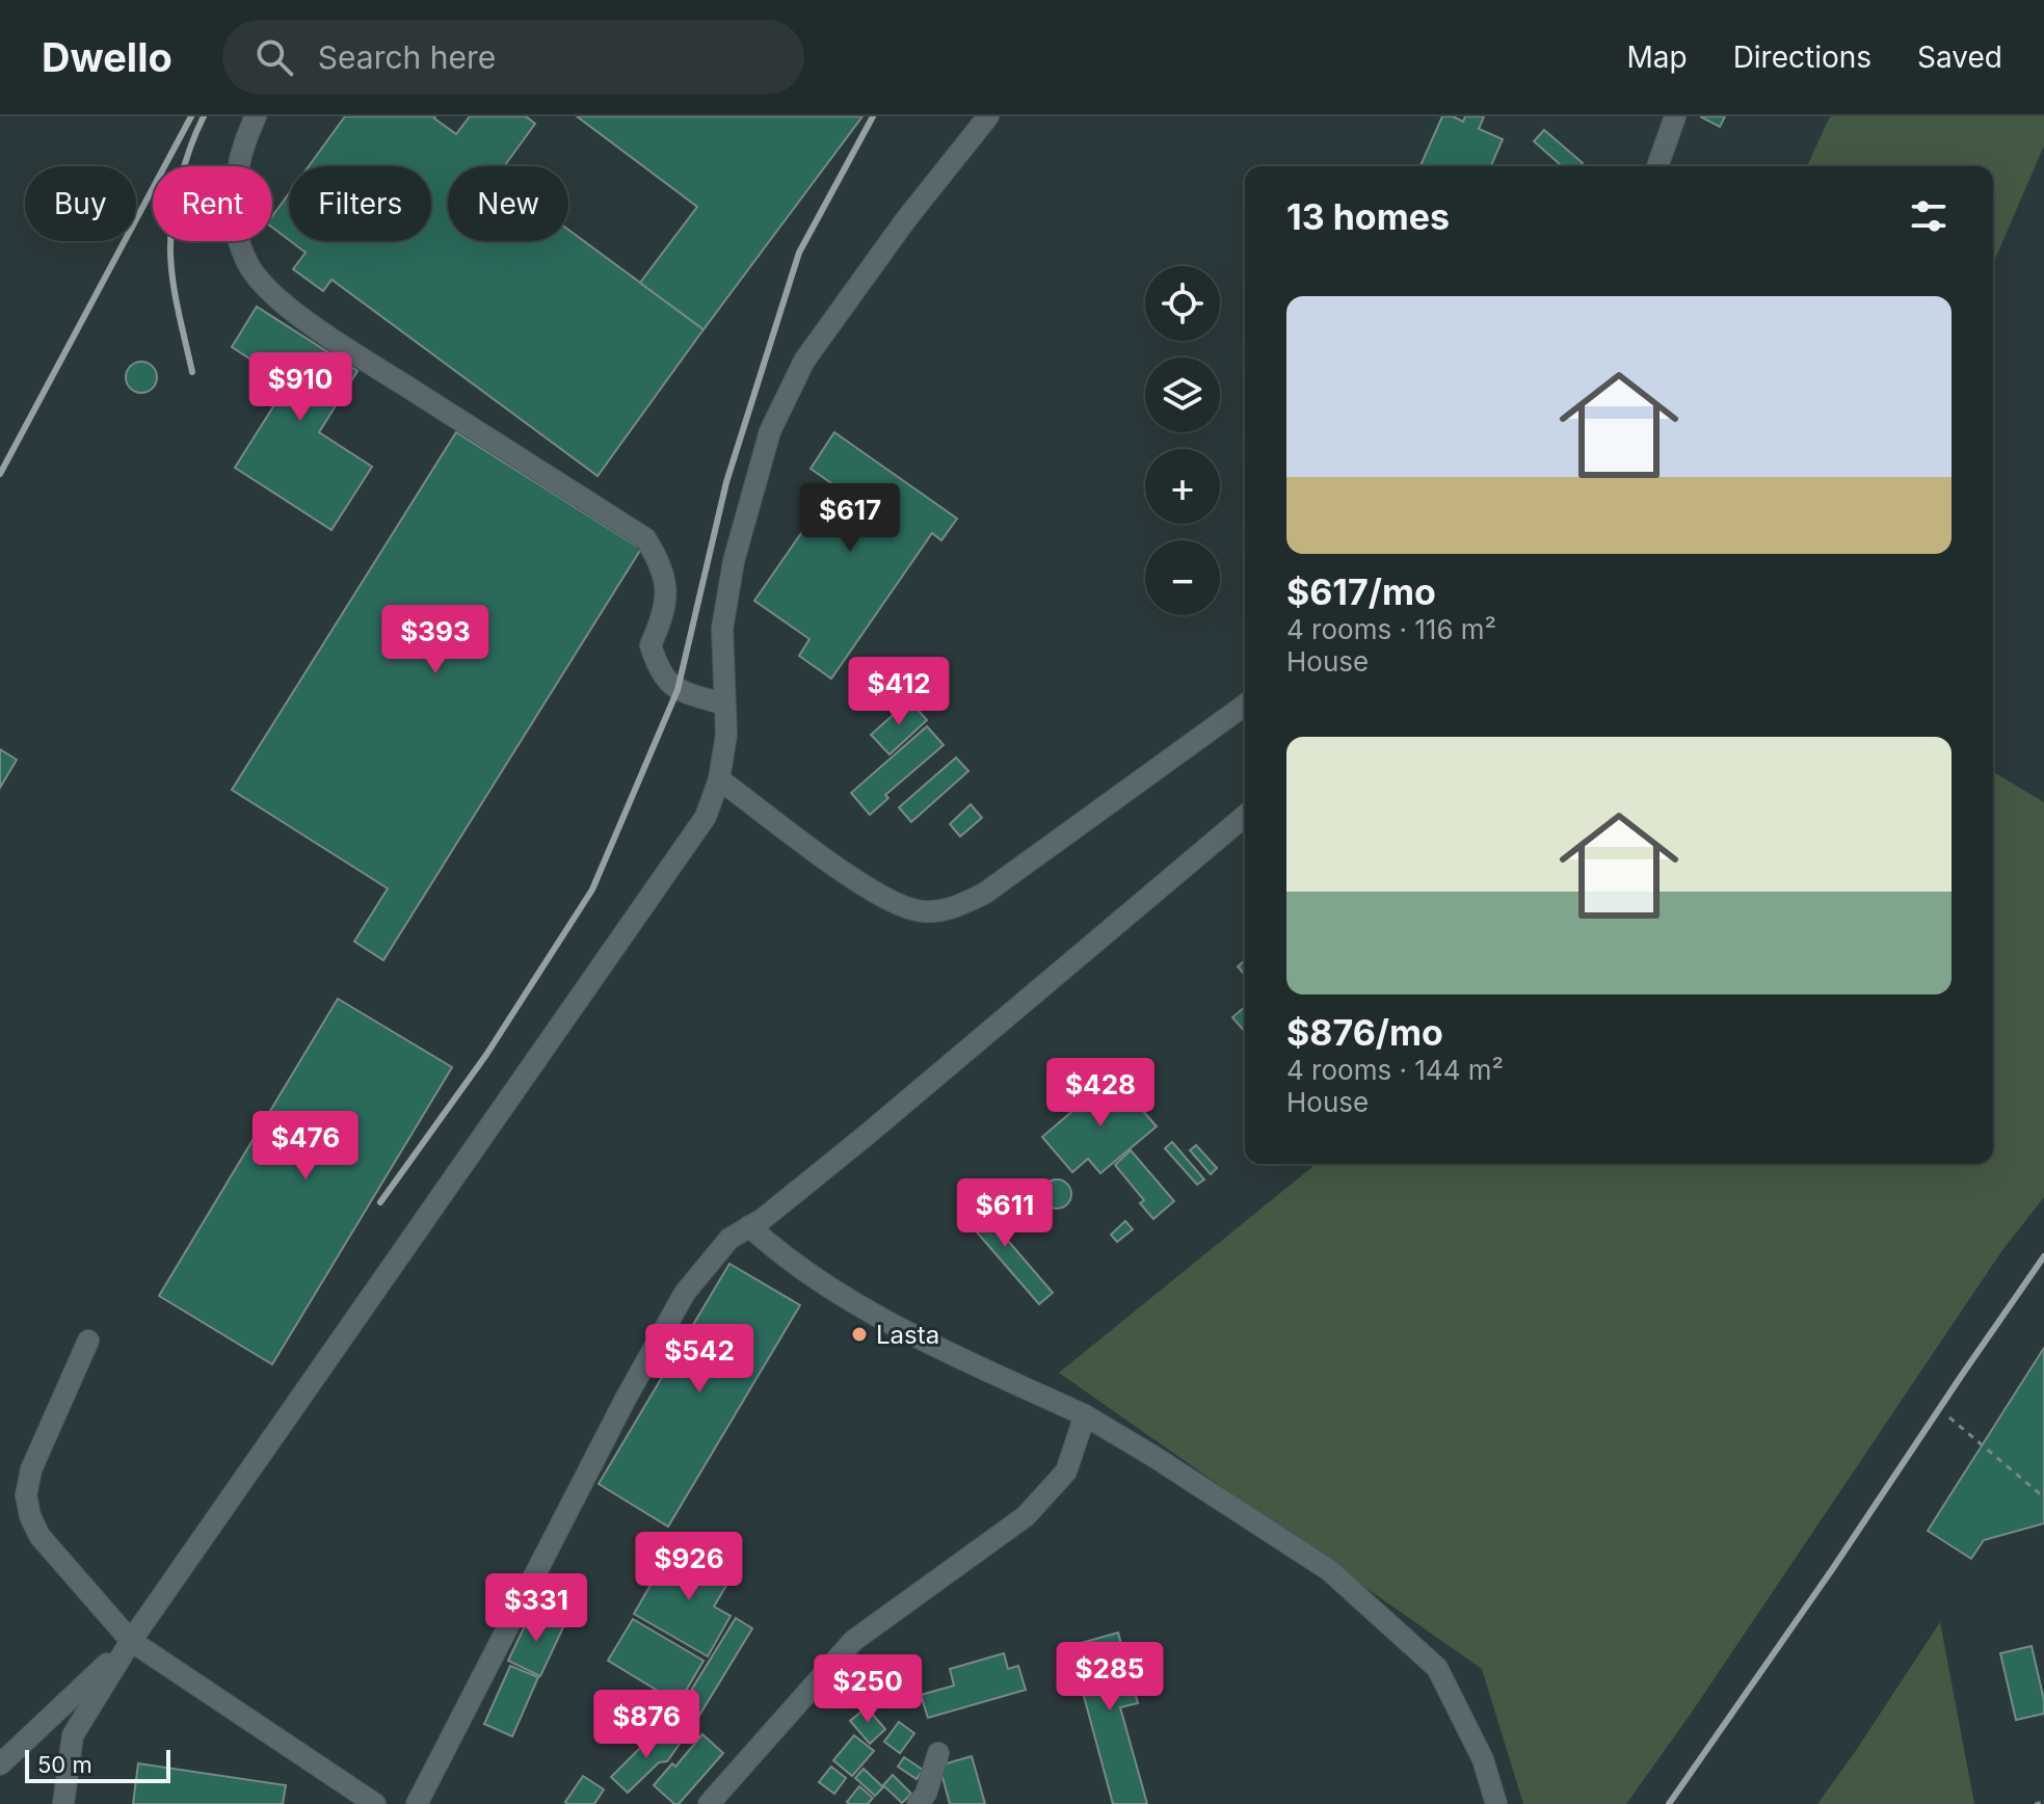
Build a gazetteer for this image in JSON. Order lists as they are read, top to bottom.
{
  "places": ["Lasta"],
  "scale_bar": "50 m",
  "page": {
    "header": "Dwello",
    "search": "Search here",
    "nav": ["Map", "Directions", "Saved"],
    "chip": [
      "Buy",
      "Rent",
      "Filters",
      "New"
    ],
    "heading": "13 homes",
    "map_buttons": ["+", "−"],
    "list": [
      {
        "name": "$617/mo",
        "note": "4 rooms · 116 m² · House"
      },
      {
        "name": "$876/mo",
        "note": "4 rooms · 144 m² · House"
      }
    ],
    "price": [
      "$910",
      "$617",
      "$393",
      "$412",
      "$428",
      "$476",
      "$611",
      "$542",
      "$926",
      "$331",
      "$285",
      "$250",
      "$876"
    ],
    "scale": "50 m"
  }
}
